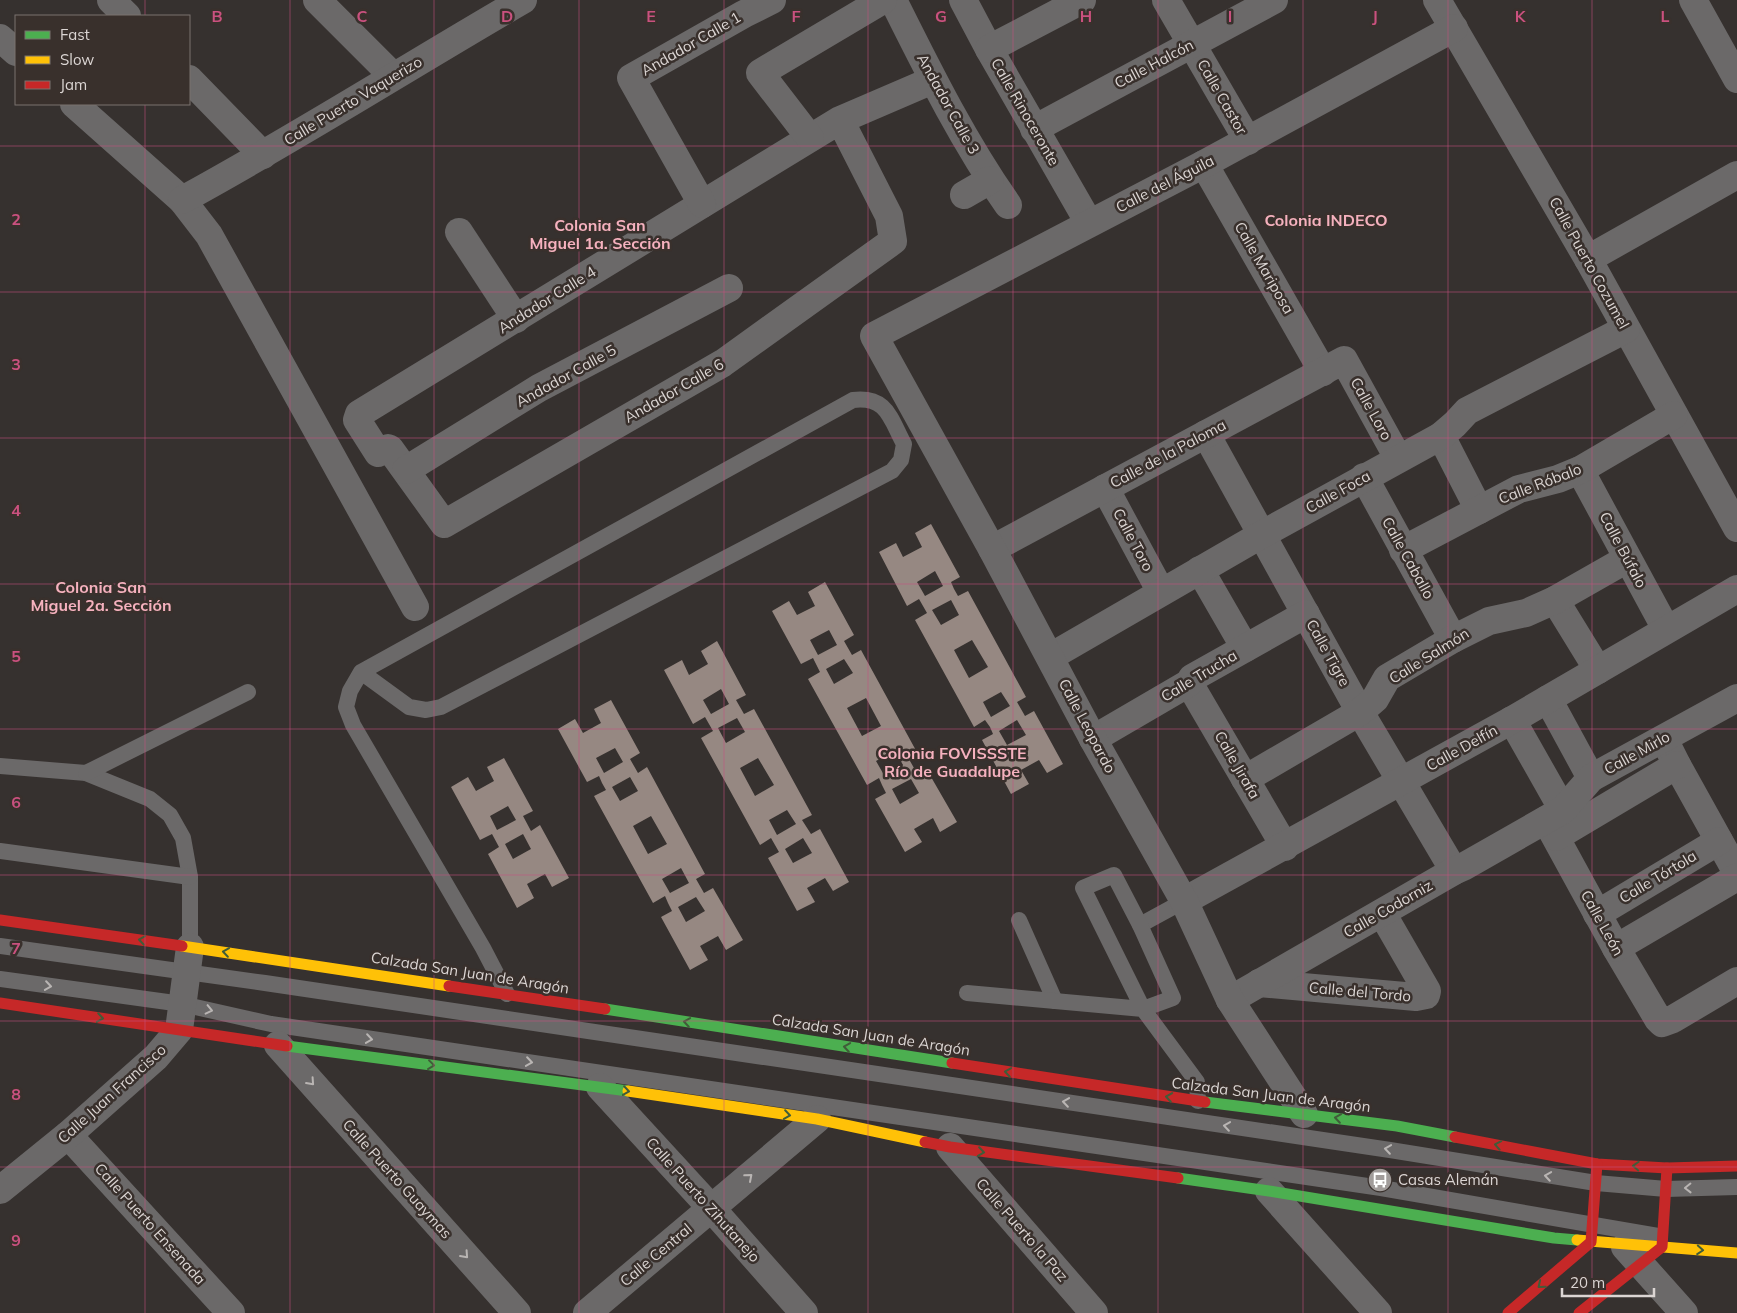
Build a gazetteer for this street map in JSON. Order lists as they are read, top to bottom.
{
  "streets": {
    "main road": ["Calzada San Juan de Aragón"],
    "street": [
      "Andador Calle 1",
      "Calle Halcón",
      "Calle Castor",
      "Calle Puerto Vaquerizo",
      "Andador Calle 3",
      "Calle Rinoceronte",
      "Calle del Águila",
      "Calle Puerto Cozumel",
      "Calle Mariposa",
      "Andador Calle 4",
      "Andador Calle 5",
      "Andador Calle 6",
      "Calle Loro",
      "Calle de la Paloma",
      "Calle Róbalo",
      "Calle Foca",
      "Calle Toro",
      "Calle Búfalo",
      "Calle Caballo",
      "Calle Tigre",
      "Calle Salmón",
      "Calle Trucha",
      "Calle Leopardo",
      "Calle Delfín",
      "Calle Mirlo",
      "Calle Jirafa",
      "Calle Tórtola",
      "Calle Codorniz",
      "Calle León",
      "Calle del Tordo",
      "Calle Juan Francisco",
      "Calle Puerto Guaymas",
      "Calle Puerto Zihutanejo",
      "Calle Puerto Ensenada",
      "Calle Puerto la Paz",
      "Calle Central"
    ]
  },
  "crossings": [
    ["Andador Calle 1", "Andador Calle 4"],
    ["Calle Halcón", "Calle Castor"],
    ["Calle Halcón", "Calle Rinoceronte"],
    ["Calle Castor", "Calle del Águila"],
    ["Andador Calle 3", "Andador Calle 4"],
    ["Calle Rinoceronte", "Calle del Águila"],
    ["Calle del Águila", "Calle Puerto Cozumel"],
    ["Calle del Águila", "Calle Mariposa"],
    ["Calle del Águila", "Calle Leopardo"],
    ["Calle Puerto Cozumel", "Calle Róbalo"],
    ["Calle Puerto Cozumel", "Calle Foca"],
    ["Calle Mariposa", "Calle Loro"],
    ["Calle Mariposa", "Calle de la Paloma"],
    ["Andador Calle 4", "Andador Calle 5"],
    ["Andador Calle 4", "Andador Calle 6"],
    ["Andador Calle 5", "Andador Calle 6"],
    ["Calle Loro", "Calle de la Paloma"],
    ["Calle Loro", "Calle Foca"],
    ["Calle de la Paloma", "Calle Toro"],
    ["Calle de la Paloma", "Calle Tigre"],
    ["Calle de la Paloma", "Calle Leopardo"],
    ["Calle Róbalo", "Calle Búfalo"],
    ["Calle Róbalo", "Calle Caballo"],
    ["Calle Foca", "Calle Toro"],
    ["Calle Foca", "Calle Caballo"],
    ["Calle Foca", "Calle Tigre"],
    ["Calle Foca", "Calle Leopardo"],
    ["Calle Búfalo", "Calle Salmón"],
    ["Calle Búfalo", "Calle Delfín"],
    ["Calle Caballo", "Calle Salmón"],
    ["Calle Tigre", "Calle Salmón"],
    ["Calle Tigre", "Calle Trucha"],
    ["Calle Tigre", "Calle Delfín"],
    ["Calle Tigre", "Calle Codorniz"],
    ["Calle Salmón", "Calle Jirafa"],
    ["Calle Trucha", "Calle Leopardo"],
    ["Calle Trucha", "Calle Jirafa"],
    ["Calle Leopardo", "Calle Delfín"],
    ["Calle Leopardo", "Calle Codorniz"],
    ["Calle Leopardo", "Calzada San Juan de Aragón"],
    ["Calle Delfín", "Calle Jirafa"],
    ["Calle Delfín", "Calle León"],
    ["Calle Mirlo", "Calle Codorniz"],
    ["Calle Mirlo", "Calle León"],
    ["Calle Tórtola", "Calle León"],
    ["Calle Codorniz", "Calle León"],
    ["Calle Codorniz", "Calle del Tordo"],
    ["Calle Juan Francisco", "Calle Puerto Ensenada"],
    ["Calle Puerto Zihutanejo", "Calle Central"]
  ],
  "one_way": ["Calle Puerto Guaymas", "Calle Central"],
  "districts": [
    "Colonia INDECO",
    "Colonia San Miguel 1a. Sección",
    "Colonia San Miguel 2a. Sección",
    "Colonia FOVISSSTE Río de Guadalupe"
  ],
  "places": {
    "bus stop": ["Casas Alemán"]
  },
  "legend": ["Fast", "Slow", "Jam"],
  "scale_bar": "20 m",
  "grid": {
    "columns": [
      "B",
      "C",
      "D",
      "E",
      "F",
      "G",
      "H",
      "I",
      "J",
      "K",
      "L"
    ],
    "rows": [
      "2",
      "3",
      "4",
      "5",
      "6",
      "7",
      "8",
      "9"
    ]
  }
}
